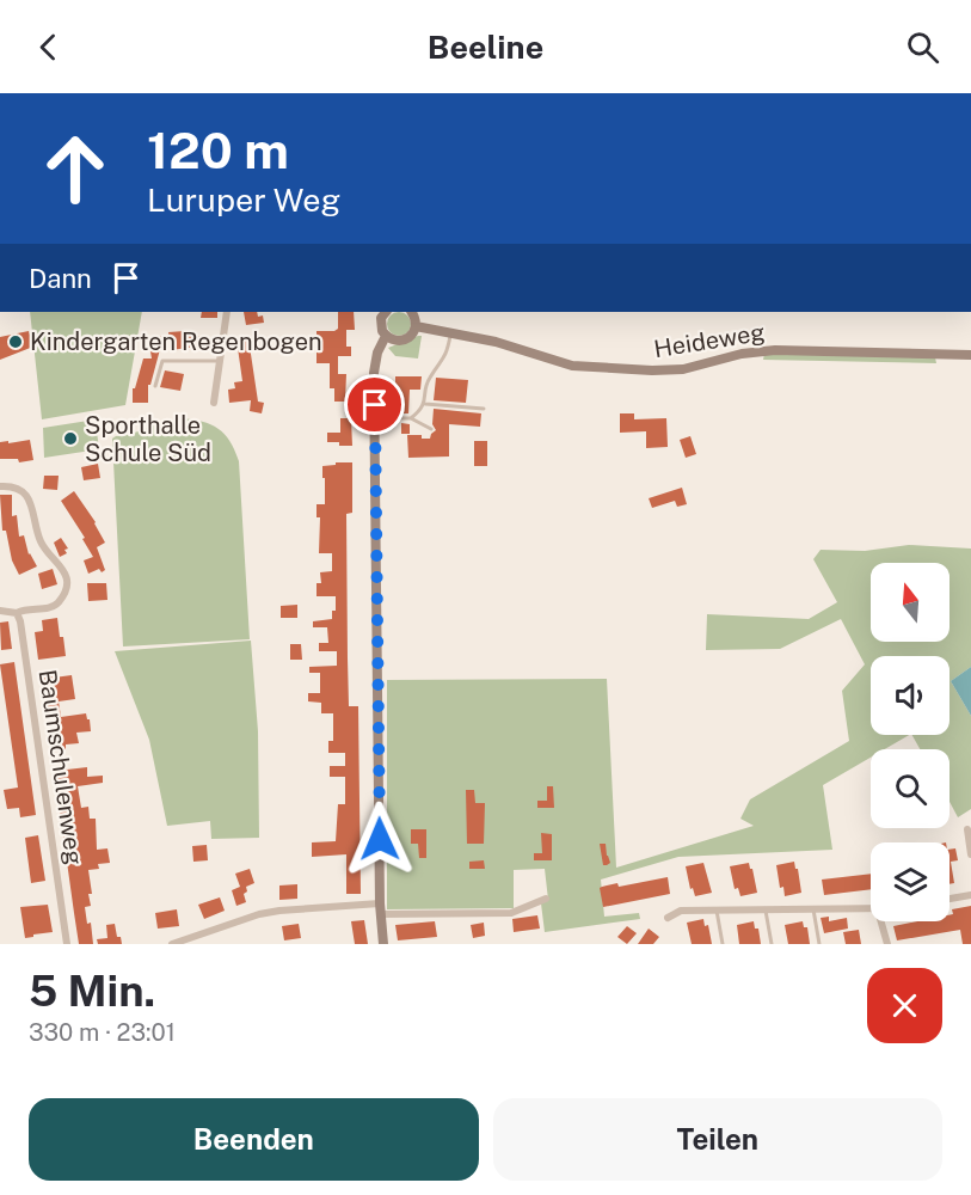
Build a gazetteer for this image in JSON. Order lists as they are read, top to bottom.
{
  "streets": {
    "street": ["Heideweg", "Baumschulenweg"]
  },
  "places": ["Kindergarten Regenbogen", "Sporthalle Schule Süd"],
  "north": "top",
  "page": {
    "header": "Beeline",
    "turn": ["120 m", "Luruper Weg"],
    "then": "Dann",
    "heading": ["5 Min.", "330 m · 23:01"],
    "buttons": ["Beenden", "Teilen"]
  }
}
